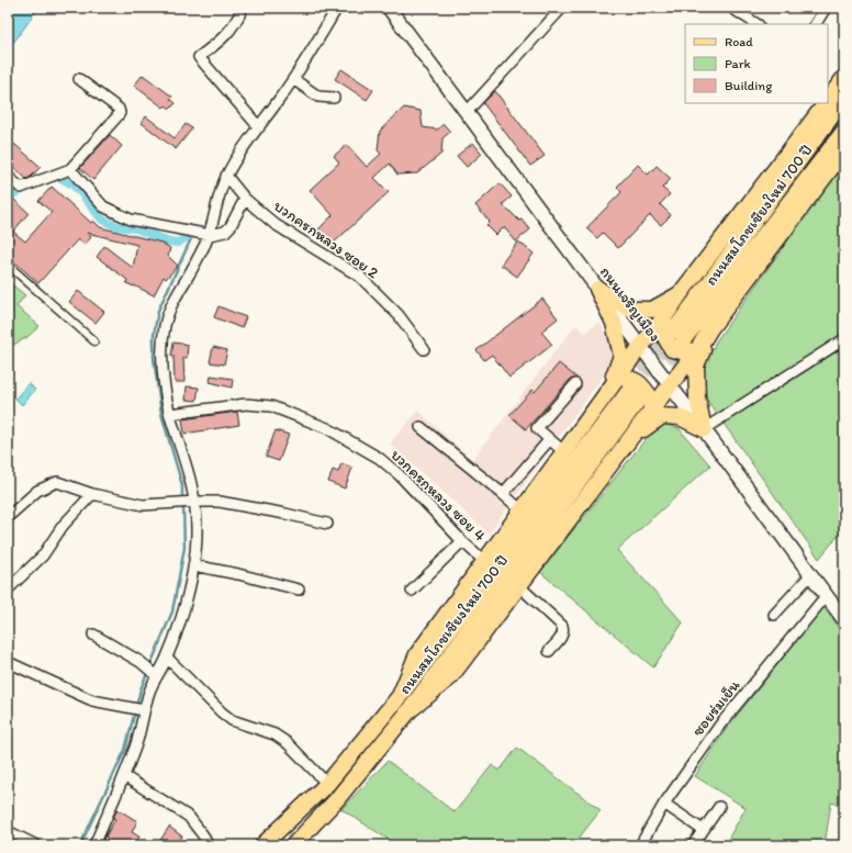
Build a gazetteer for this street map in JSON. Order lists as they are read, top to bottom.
{
  "streets": {
    "main road": ["ถนนสมโภชเชียงใหม่ 700 ปี", "ถนนเจริญเมือง"],
    "street": ["บวกครกหลวง ซอย 2", "บวกครกหลวง ซอย 4", "ซอยร่มเย็น"]
  },
  "crossings": [
    ["ถนนเจริญเมือง", "ซอยร่มเย็น"]
  ],
  "legend": ["Road", "Park", "Building"]
}
